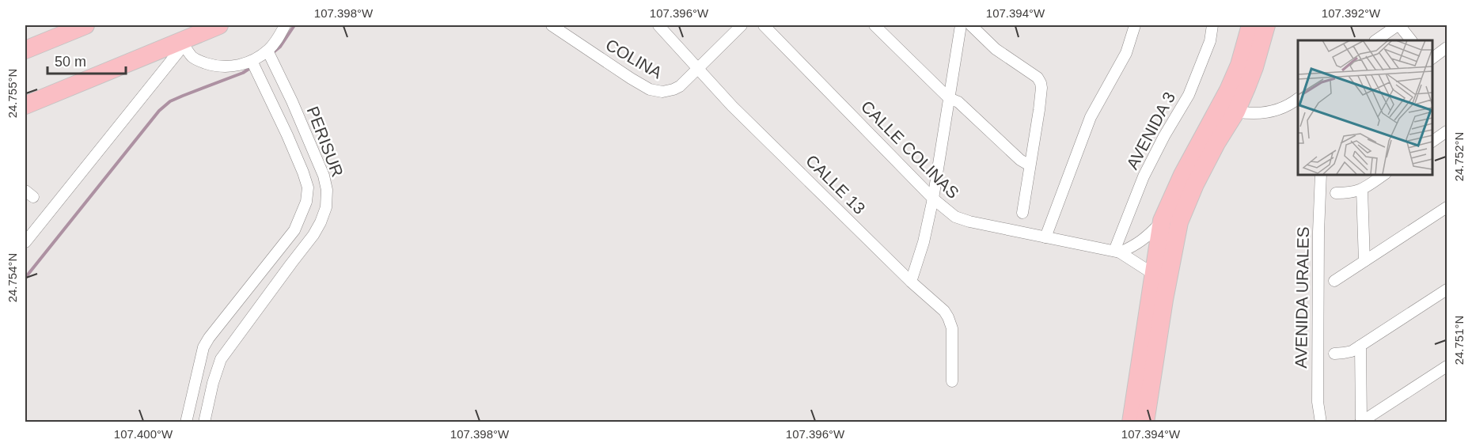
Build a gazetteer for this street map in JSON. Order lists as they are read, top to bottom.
{
  "streets": {
    "street": [
      "COLINA",
      "AVENIDA 3",
      "PERISUR",
      "CALLE COLINAS",
      "CALLE 13",
      "AVENIDA URALES"
    ]
  },
  "crossings": [
    ["COLINA", "CALLE 13"],
    ["AVENIDA 3", "CALLE COLINAS"]
  ],
  "scale_bar": "50 m",
  "coordinates": [
    "107.398°W",
    "107.396°W",
    "107.394°W",
    "107.392°W",
    "24.755°N",
    "24.752°N",
    "24.754°N",
    "24.751°N",
    "107.400°W"
  ]
}
